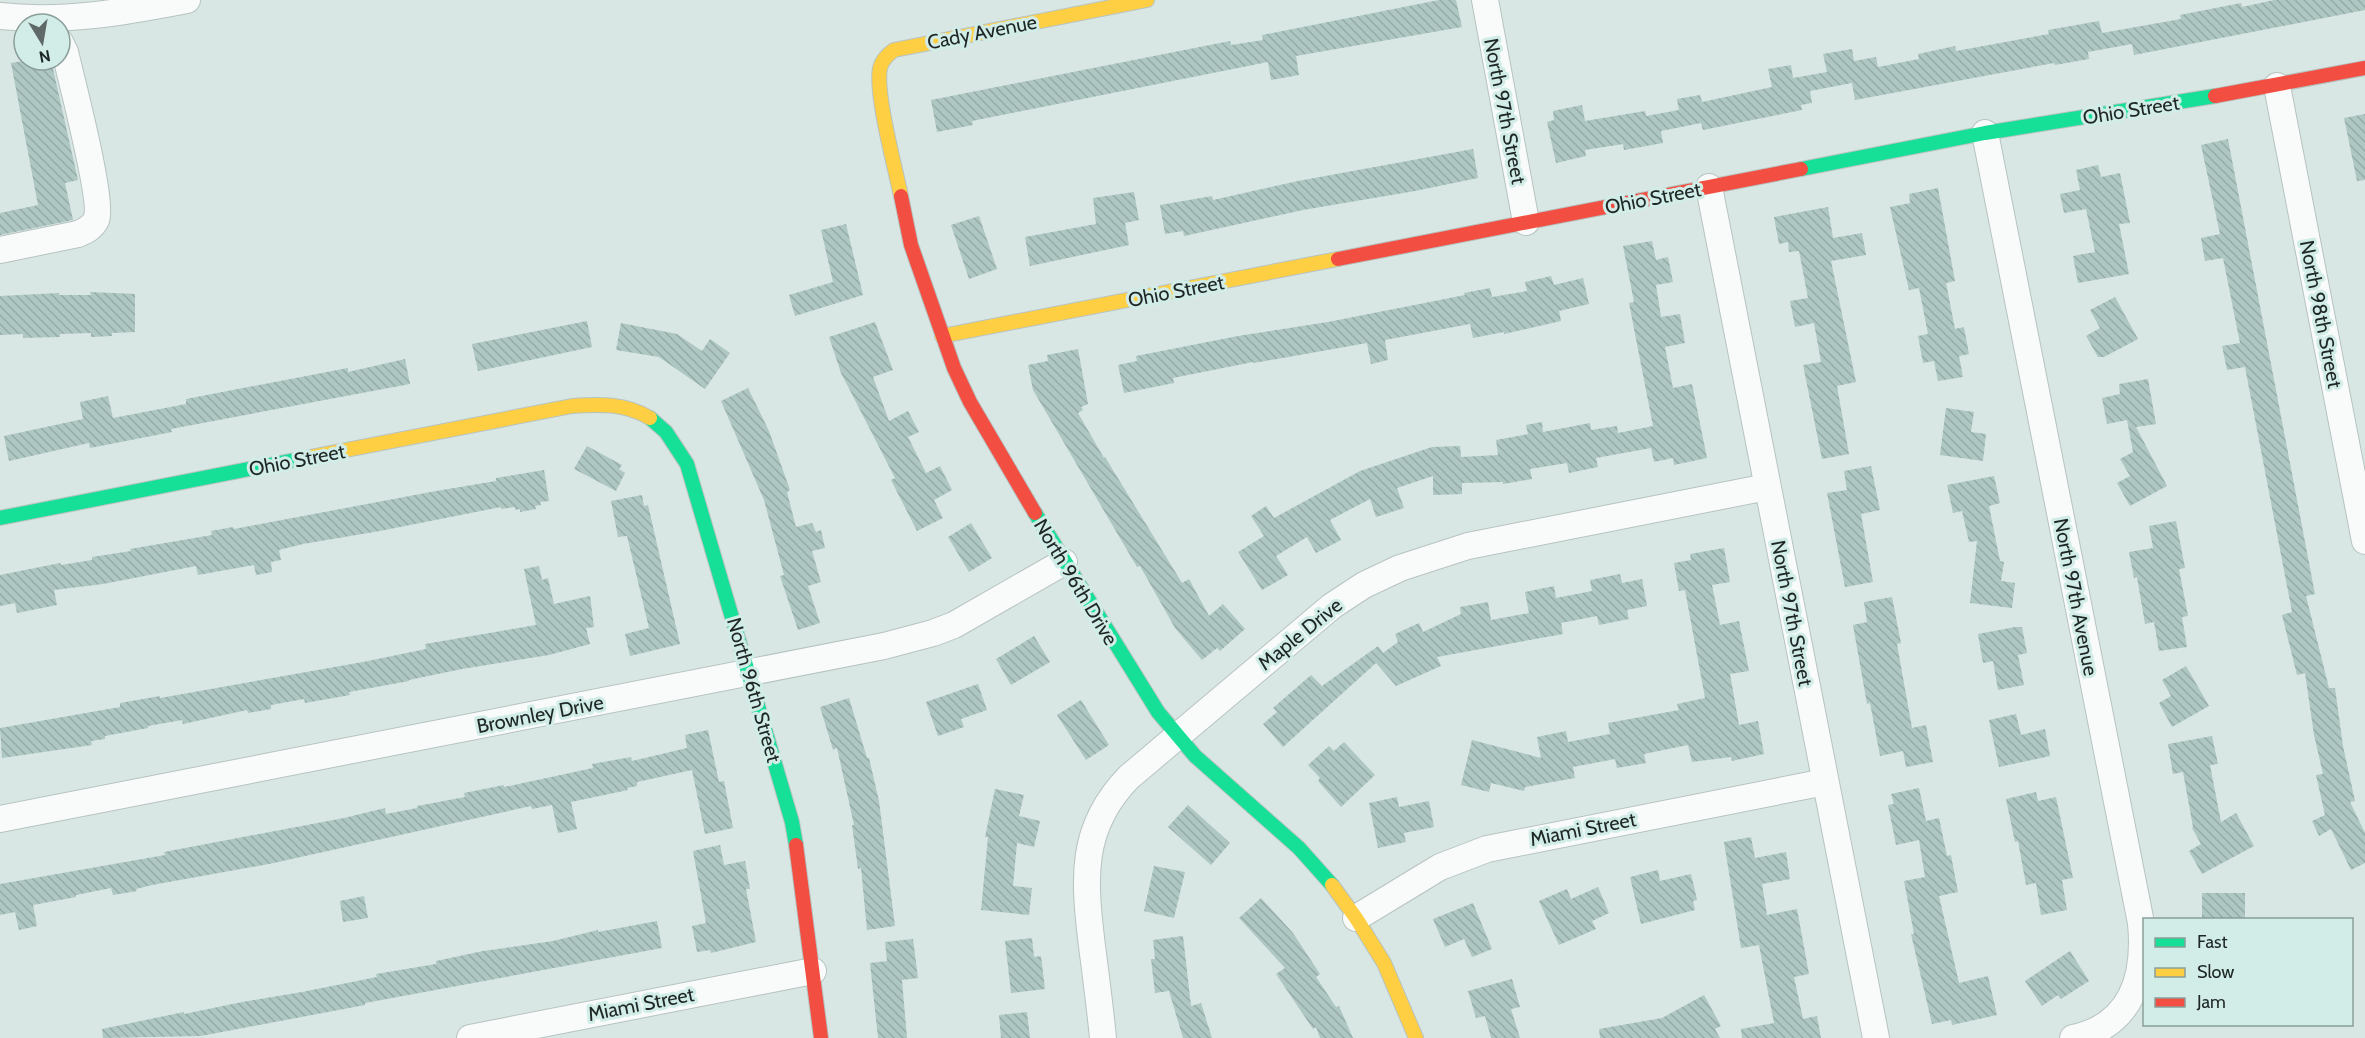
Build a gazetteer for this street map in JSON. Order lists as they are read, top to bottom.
{
  "streets": {
    "street": [
      "Cady Avenue",
      "Ohio Street",
      "North 97th Street",
      "North 98th Street",
      "North 96th Drive",
      "North 97th Avenue",
      "Maple Drive",
      "North 96th Street",
      "Brownley Drive",
      "Miami Street"
    ]
  },
  "crossings": [
    ["Cady Avenue", "North 96th Drive"],
    ["Ohio Street", "North 97th Street"],
    ["Ohio Street", "North 98th Street"],
    ["Ohio Street", "North 96th Drive"],
    ["Ohio Street", "North 97th Avenue"],
    ["Ohio Street", "North 96th Street"],
    ["North 97th Street", "Maple Drive"],
    ["North 97th Street", "Miami Street"],
    ["North 96th Drive", "Maple Drive"],
    ["North 96th Drive", "Brownley Drive"],
    ["North 96th Drive", "Miami Street"],
    ["North 96th Street", "Brownley Drive"],
    ["North 96th Street", "Miami Street"]
  ],
  "legend": ["Fast", "Slow", "Jam"],
  "north": "bottom"
}
